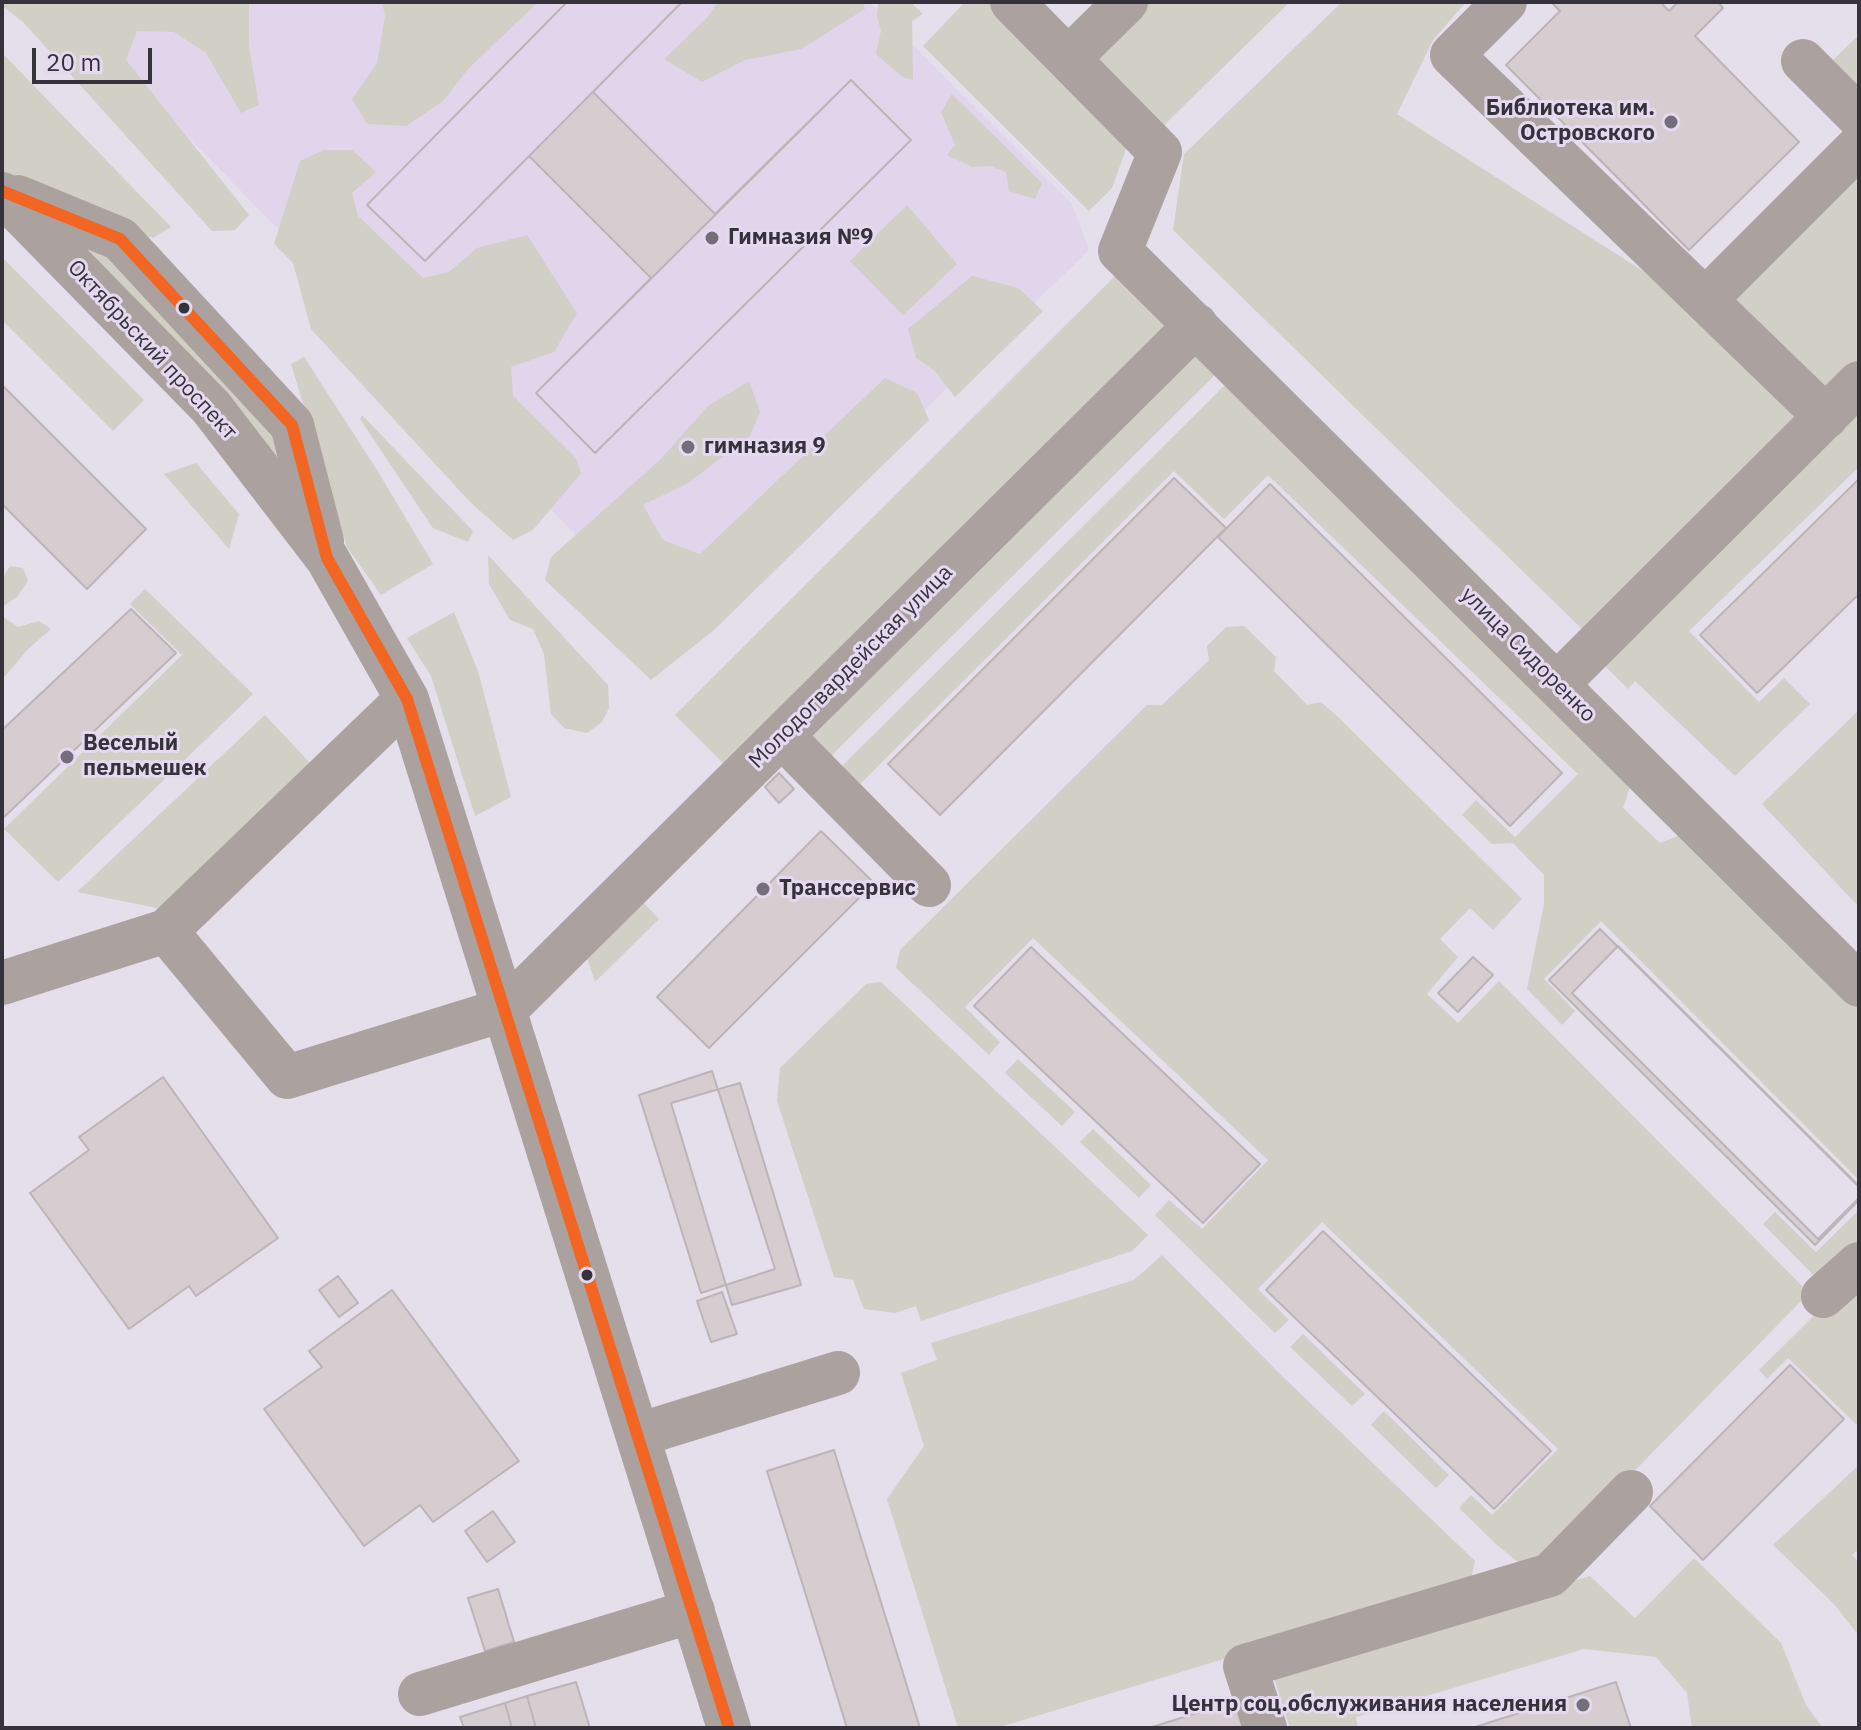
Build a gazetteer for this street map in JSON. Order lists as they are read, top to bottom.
{
  "streets": {
    "street": ["Октябрьский проспект", "улица Сидоренко", "Молодогвардейская улица"]
  },
  "crossings": [
    ["Октябрьский проспект", "Молодогвардейская улица"],
    ["улица Сидоренко", "Молодогвардейская улица"]
  ],
  "places": [
    "Библиотека им. Островского",
    "Гимназия №9",
    "гимназия 9",
    "Веселый пельмешек",
    "Транссервис",
    "Центр соц.обслуживания населения"
  ],
  "scale_bar": "20 m"
}
